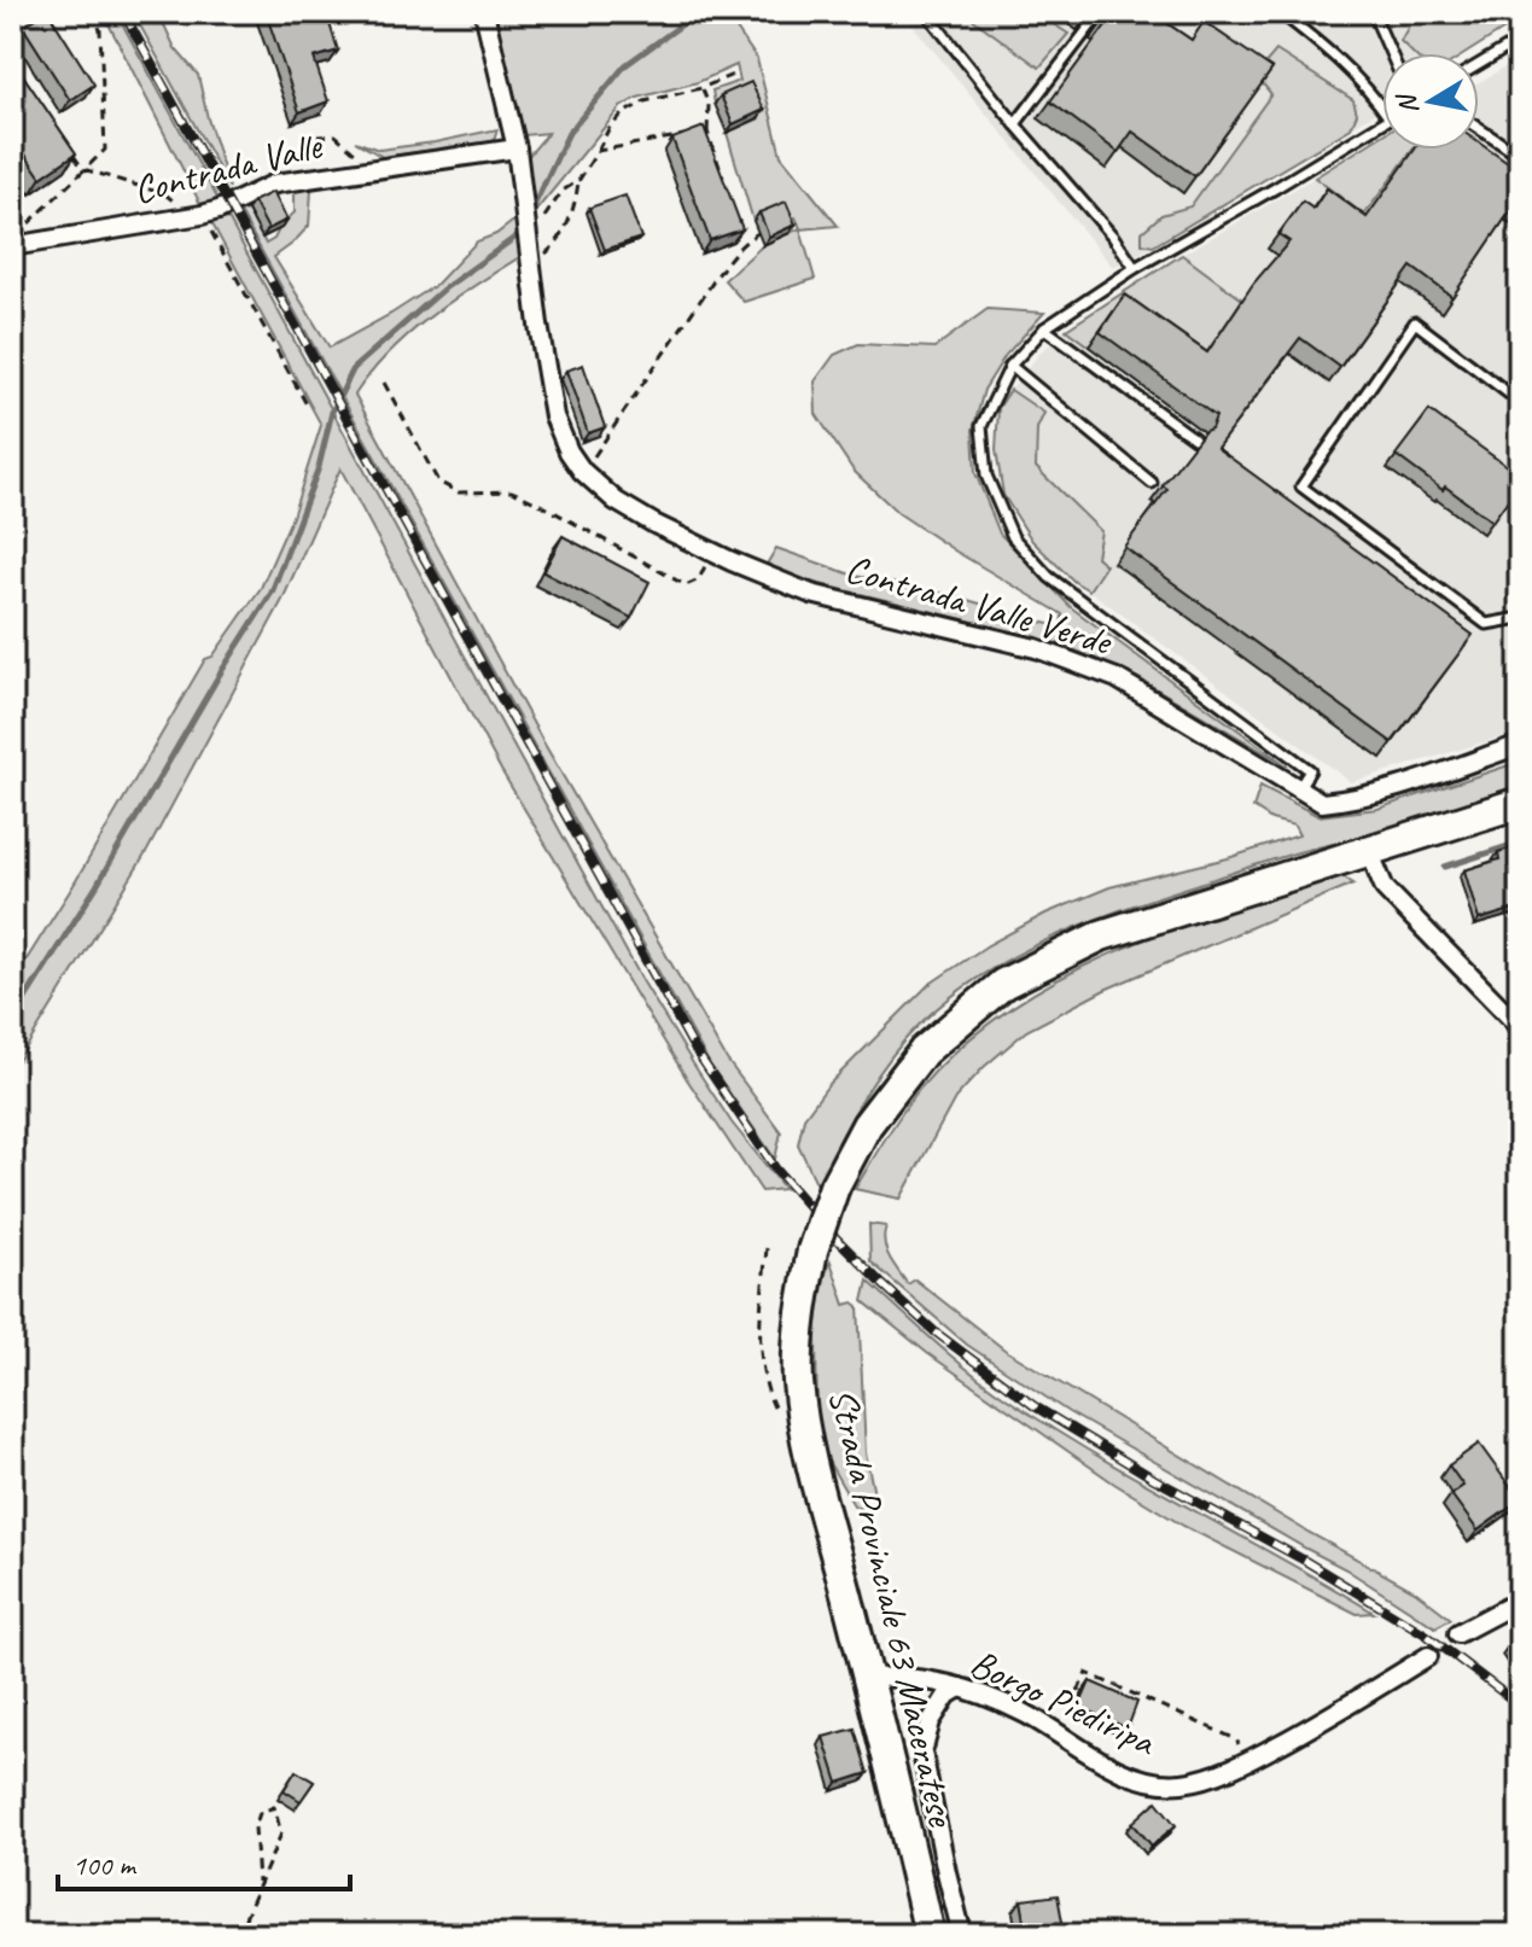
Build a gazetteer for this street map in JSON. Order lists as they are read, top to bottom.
{
  "streets": {
    "main road": ["Strada Provinciale 63 Maceratese"],
    "street": ["Contrada Valle", "Contrada Valle Verde", "Borgo Piediripa"]
  },
  "crossings": [
    ["Contrada Valle", "Contrada Valle Verde"],
    ["Strada Provinciale 63 Maceratese", "Borgo Piediripa"]
  ],
  "scale_bar": "100 m",
  "north": "left"
}
